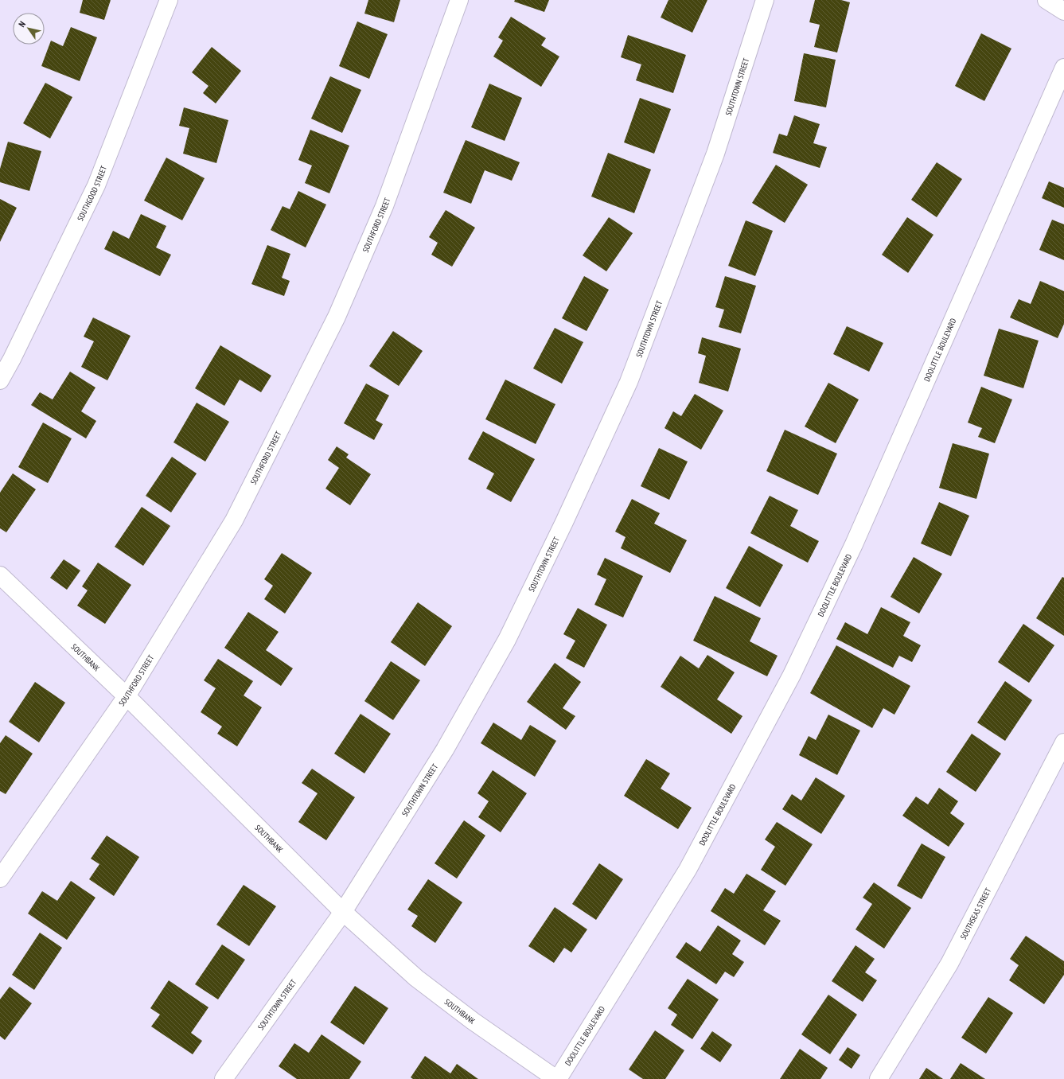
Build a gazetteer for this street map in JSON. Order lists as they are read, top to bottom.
{
  "streets": {
    "street": [
      "SOUTHTOWN STREET",
      "SOUTHGOOD STREET",
      "SOUTHFORD STREET",
      "DOOLITTLE BOULEVARD",
      "SOUTHBANK",
      "SOUTHSEAS STREET"
    ]
  },
  "crossings": [
    ["SOUTHTOWN STREET", "SOUTHBANK"],
    ["SOUTHFORD STREET", "SOUTHBANK"],
    ["DOOLITTLE BOULEVARD", "SOUTHBANK"]
  ],
  "north": "top left"
}
